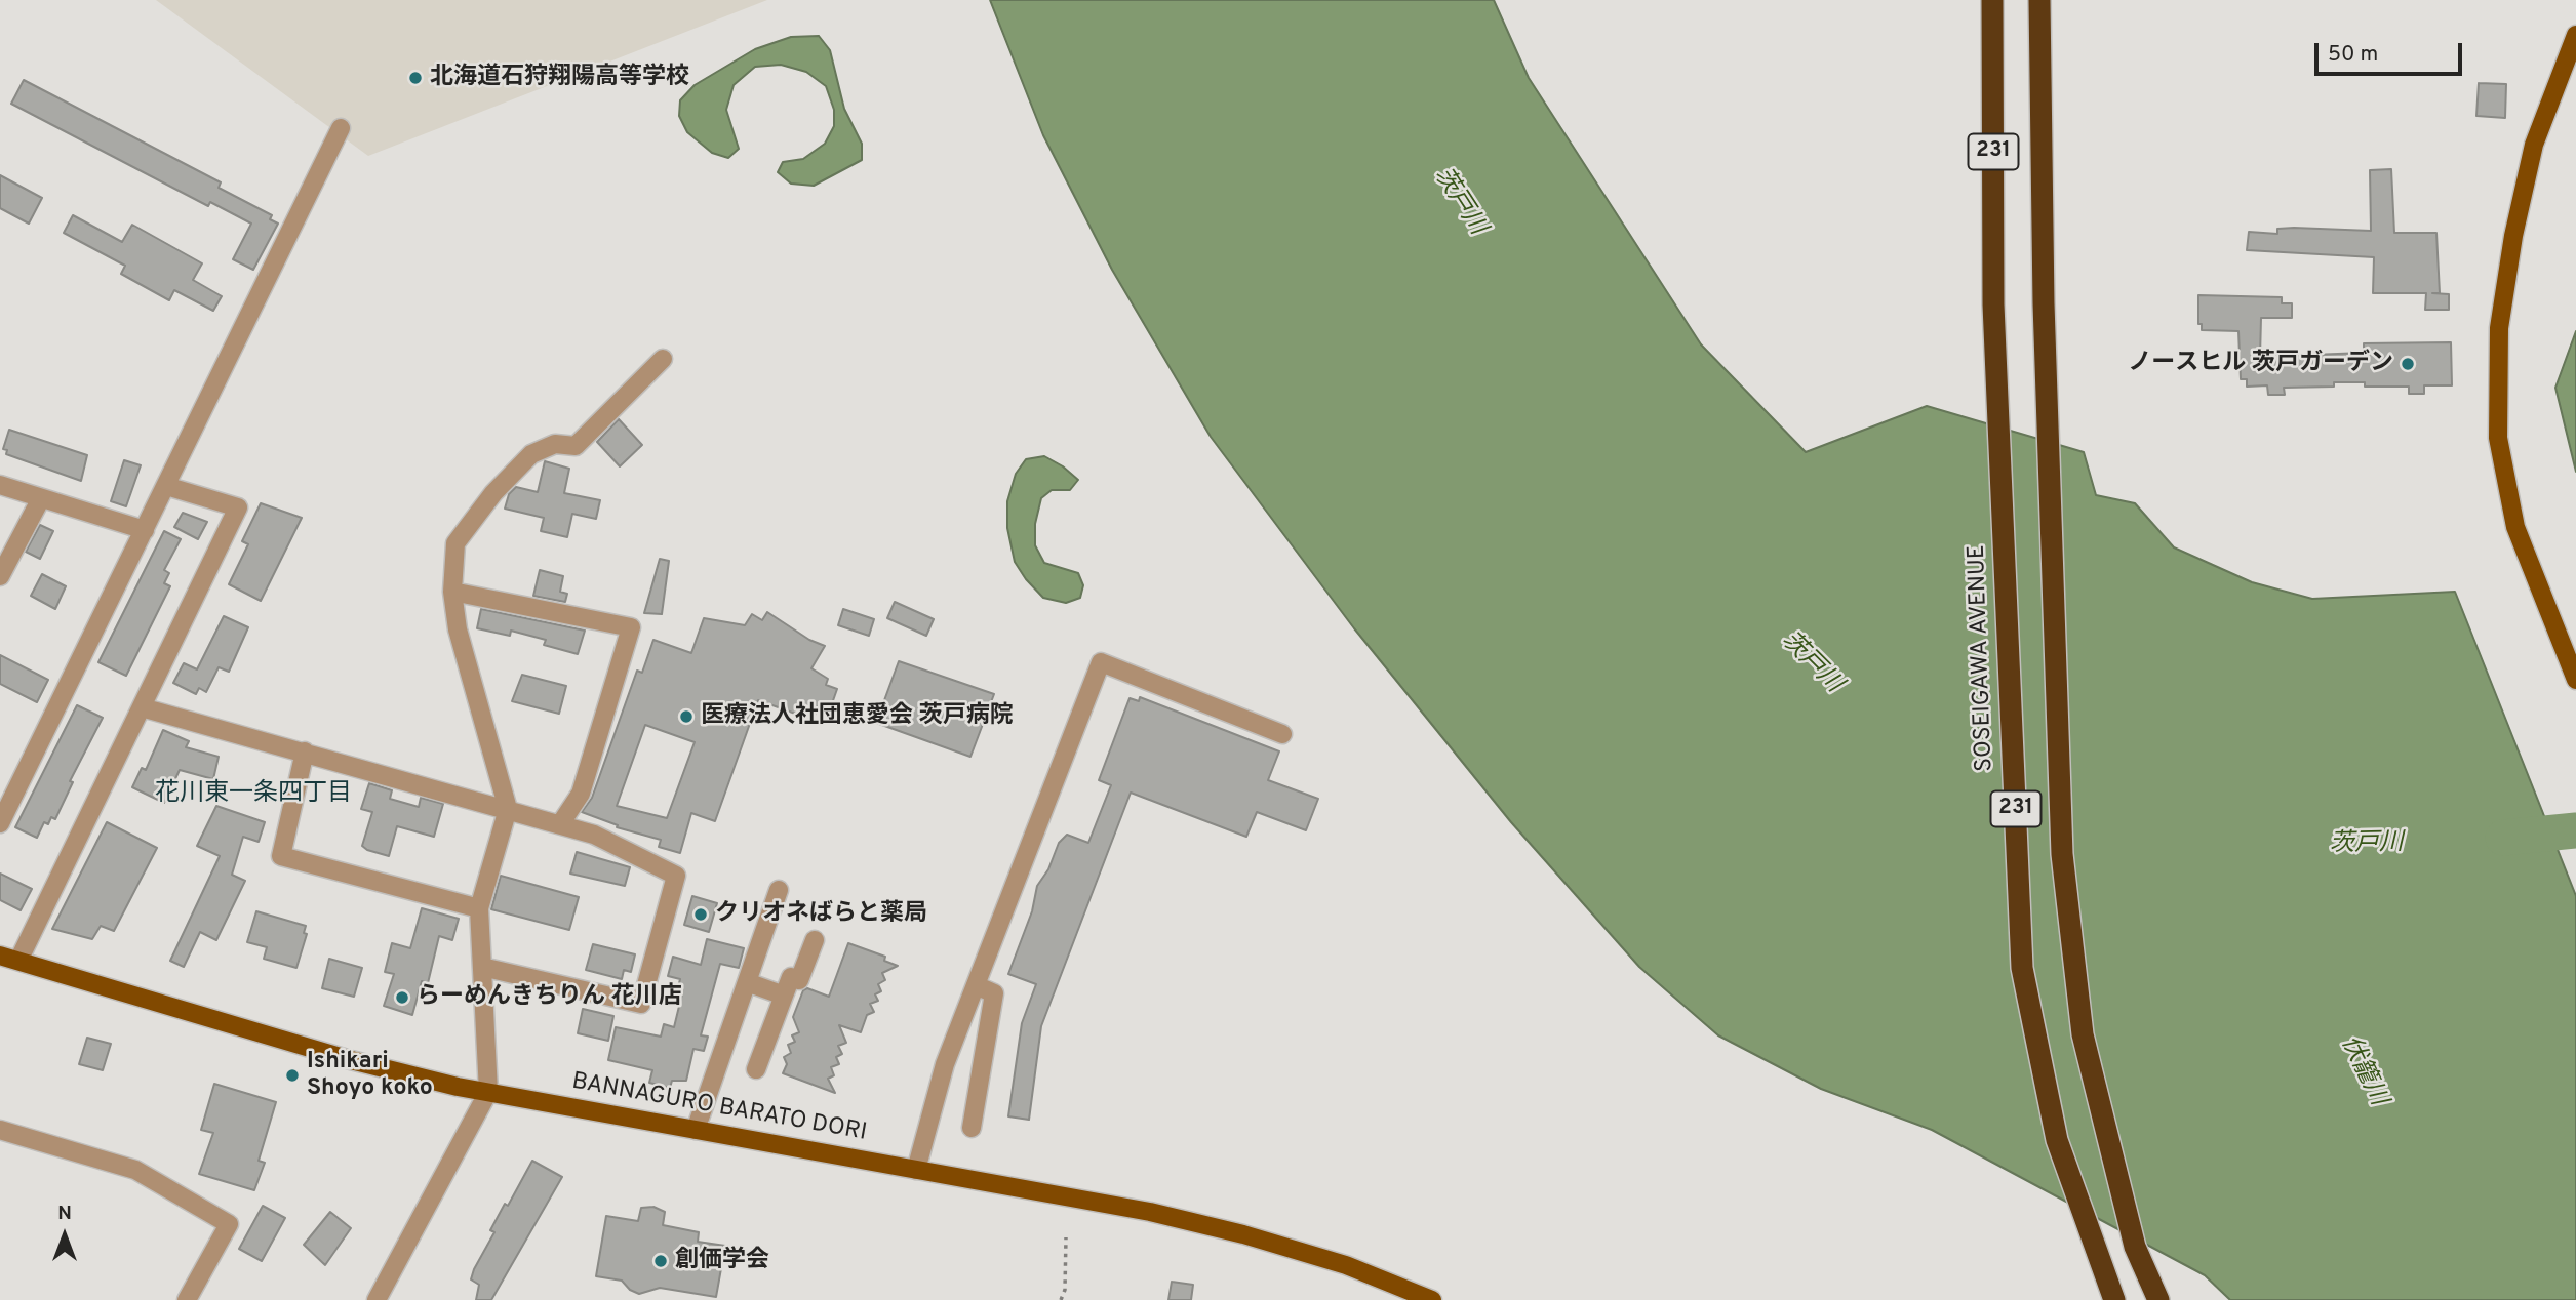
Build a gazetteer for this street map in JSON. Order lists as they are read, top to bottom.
{
  "streets": {
    "highway": ["231", "SOSEIGAWA AVENUE"],
    "main road": ["BANNAGURO BARATO DORI"]
  },
  "districts": ["花川東一条四丁目"],
  "water": ["茨戸川", "伏籠川"],
  "places": [
    "北海道石狩翔陽高等学校",
    "ノースヒル 茨戸ガーデン",
    "医療法人社団恵愛会 茨戸病院",
    "クリオネばらと薬局",
    "らーめんきちりん 花川店",
    "Ishikari Shoyo koko",
    "創価学会"
  ],
  "scale_bar": "50 m",
  "north": "top"
}
